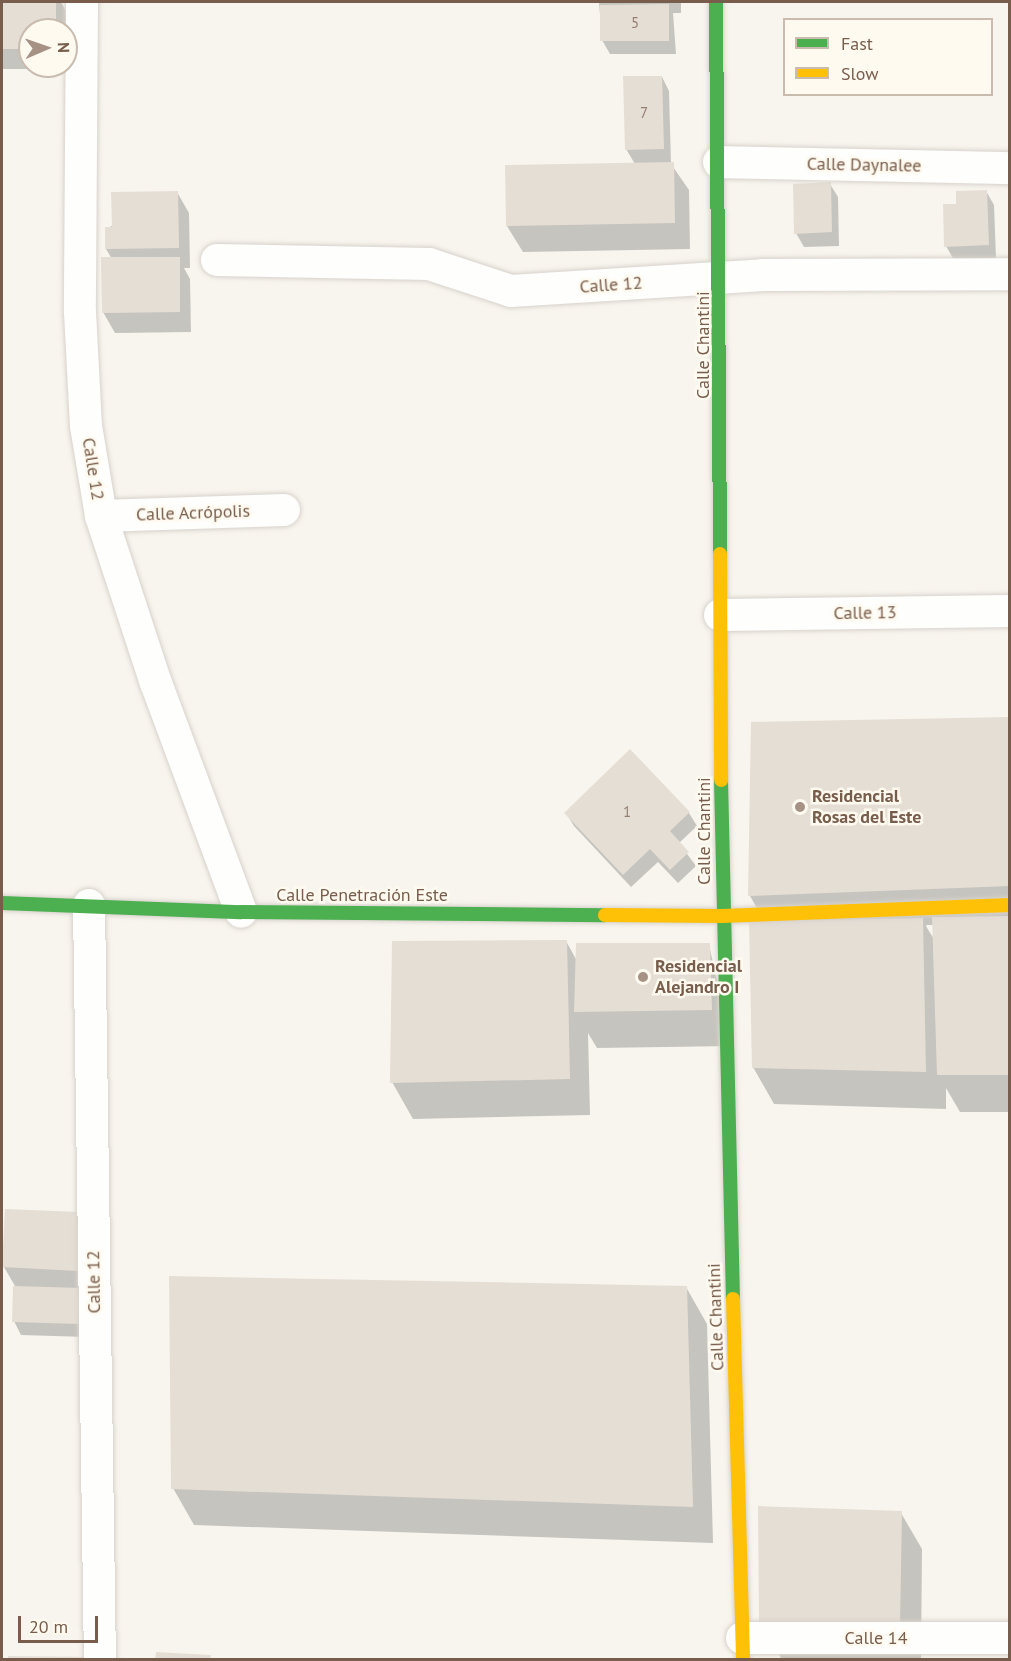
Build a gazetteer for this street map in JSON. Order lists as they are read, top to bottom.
{
  "streets": {
    "street": [
      "Calle Daynalee",
      "Calle 12",
      "Calle Chantini",
      "Calle Acrópolis",
      "Calle 13",
      "Calle Penetración Este",
      "Calle 14"
    ]
  },
  "crossings": [
    ["Calle Daynalee", "Calle Chantini"],
    ["Calle 12", "Calle Chantini"],
    ["Calle 12", "Calle Acrópolis"],
    ["Calle 12", "Calle Penetración Este"],
    ["Calle Chantini", "Calle 13"],
    ["Calle Chantini", "Calle Penetración Este"],
    ["Calle Chantini", "Calle 14"]
  ],
  "places": ["Residencial Rosas del Este", "Residencial Alejandro I"],
  "house_numbers": ["5", "7", "1"],
  "legend": ["Fast", "Slow"],
  "scale_bar": "20 m",
  "north": "right"
}
